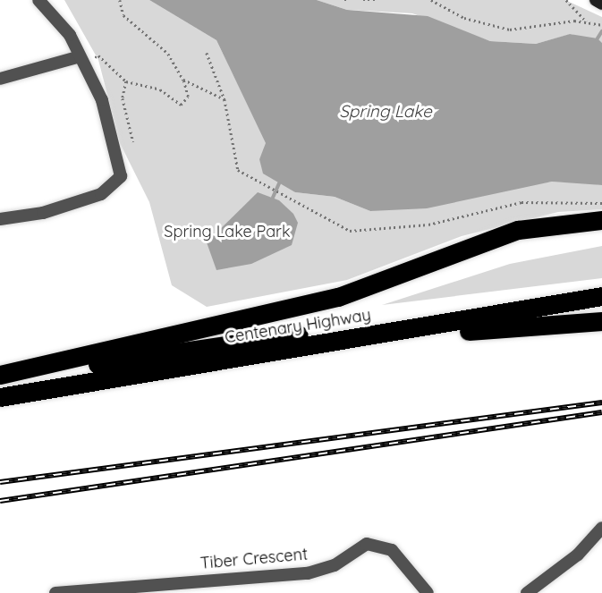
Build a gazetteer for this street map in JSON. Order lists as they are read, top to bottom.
{
  "streets": {
    "highway": ["Centenary Highway"],
    "street": ["Tiber Crescent"]
  },
  "water": ["Spring Lake"],
  "parks": ["Spring Lake Park"]
}
